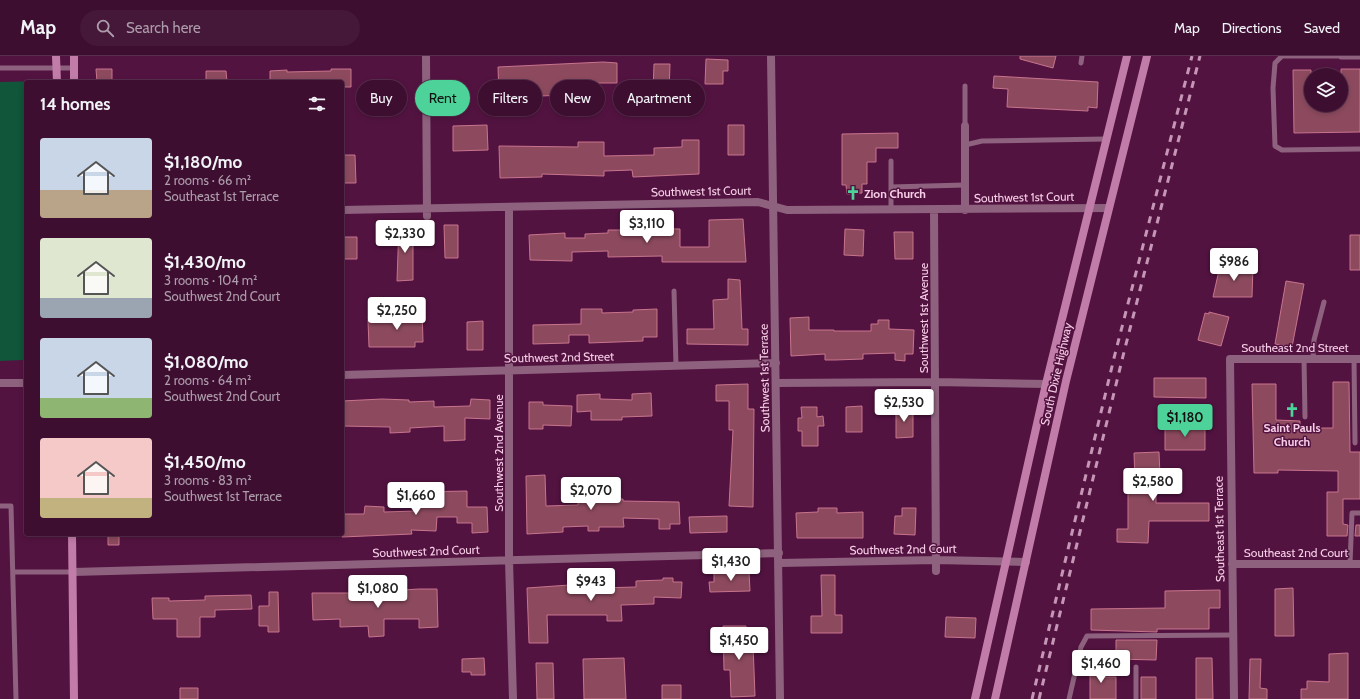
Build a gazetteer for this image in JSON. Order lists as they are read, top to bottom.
{
  "streets": {
    "main road": ["South Dixie Highway"],
    "street": [
      "Southwest 1st Court",
      "Southwest 1st Avenue",
      "Southeast 2nd Street",
      "Southwest 2nd Street",
      "Southwest 1st Terrace",
      "Southwest 2nd Avenue",
      "Southeast 1st Terrace",
      "Southwest 2nd Court",
      "Southeast 2nd Court"
    ]
  },
  "crossings": [
    ["Southwest 1st Court", "Southwest 1st Avenue"],
    ["Southwest 1st Court", "South Dixie Highway"],
    ["Southwest 1st Court", "Southwest 1st Terrace"],
    ["Southwest 1st Court", "Southwest 2nd Avenue"],
    ["Southwest 1st Avenue", "Southwest 2nd Court"],
    ["Southeast 2nd Street", "Southeast 1st Terrace"],
    ["Southwest 2nd Street", "Southwest 1st Terrace"],
    ["Southwest 2nd Street", "Southwest 2nd Avenue"],
    ["South Dixie Highway", "Southwest 2nd Court"],
    ["Southwest 1st Terrace", "Southwest 2nd Court"],
    ["Southwest 2nd Avenue", "Southwest 2nd Court"],
    ["Southeast 1st Terrace", "Southeast 2nd Court"]
  ],
  "places": {
    "church": ["Zion Church", "Saint Pauls Church"]
  },
  "page": {
    "header": "Map",
    "search": "Search here",
    "nav": ["Map", "Directions", "Saved"],
    "chip": [
      "Buy",
      "Rent",
      "Filters",
      "New",
      "Apartment"
    ],
    "heading": "14 homes",
    "list": [
      {
        "name": "$1,180/mo",
        "note": "2 rooms · 66 m² · Southeast 1st Terrace"
      },
      {
        "name": "$1,430/mo",
        "note": "3 rooms · 104 m² · Southwest 2nd Court"
      },
      {
        "name": "$1,080/mo",
        "note": "2 rooms · 64 m² · Southwest 2nd Court"
      },
      {
        "name": "$1,450/mo",
        "note": "3 rooms · 83 m² · Southwest 1st Terrace"
      }
    ],
    "price": [
      "$3,110",
      "$2,330",
      "$986",
      "$2,250",
      "$2,530",
      "$1,180",
      "$2,580",
      "$2,070",
      "$1,660",
      "$1,430",
      "$943",
      "$1,080",
      "$1,450",
      "$1,460"
    ]
  }
}
